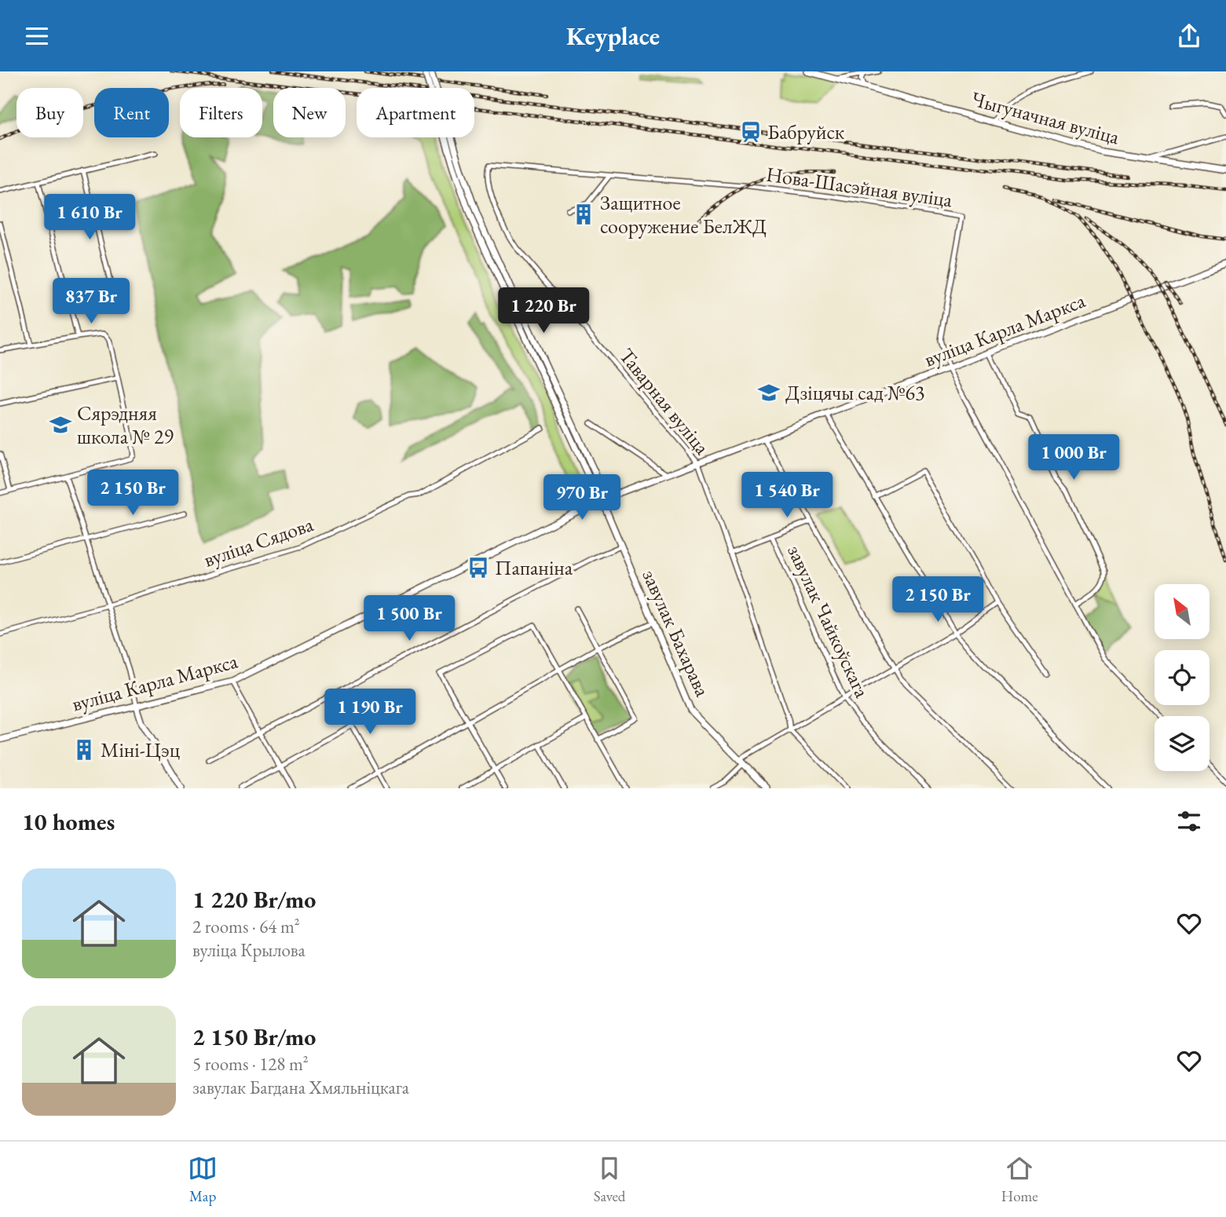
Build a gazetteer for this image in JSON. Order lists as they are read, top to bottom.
{
  "streets": {
    "main road": ["Чыгуначная вуліца", "вуліца Карла Маркса", "завулак Бахарава"],
    "street": [
      "Нова-Шасэйная вуліца",
      "Таварная вуліца",
      "вуліца Сядова",
      "завулак Чайкоўскага"
    ]
  },
  "crossings": [
    ["Нова-Шасэйная вуліца", "вуліца Карла Маркса"],
    ["Нова-Шасэйная вуліца", "Таварная вуліца"],
    ["вуліца Карла Маркса", "Таварная вуліца"],
    ["вуліца Карла Маркса", "завулак Бахарава"]
  ],
  "places": {
    "station": ["Бабруйск"],
    "building": ["Защитное сооружение БелЖД", "Міні-Цэц"],
    "school or university": ["Дзіцячы сад №63", "Сярэдняя школа № 29"],
    "bus stop": ["Папаніна"]
  },
  "north": "top left",
  "page": {
    "header": "Keyplace",
    "chip": [
      "Buy",
      "Rent",
      "Filters",
      "New",
      "Apartment"
    ],
    "price": [
      "1 610 Br",
      "837 Br",
      "1 220 Br",
      "1 000 Br",
      "2 150 Br",
      "1 540 Br",
      "970 Br",
      "2 150 Br",
      "1 500 Br",
      "1 190 Br"
    ],
    "heading": "10 homes",
    "list": [
      {
        "name": "1 220 Br/mo",
        "note": "2 rooms · 64 m² · вуліца Крылова"
      },
      {
        "name": "2 150 Br/mo",
        "note": "5 rooms · 128 m² · завулак Багдана Хмяльніцкага"
      }
    ],
    "tabs": ["Map", "Saved", "Home"]
  }
}
